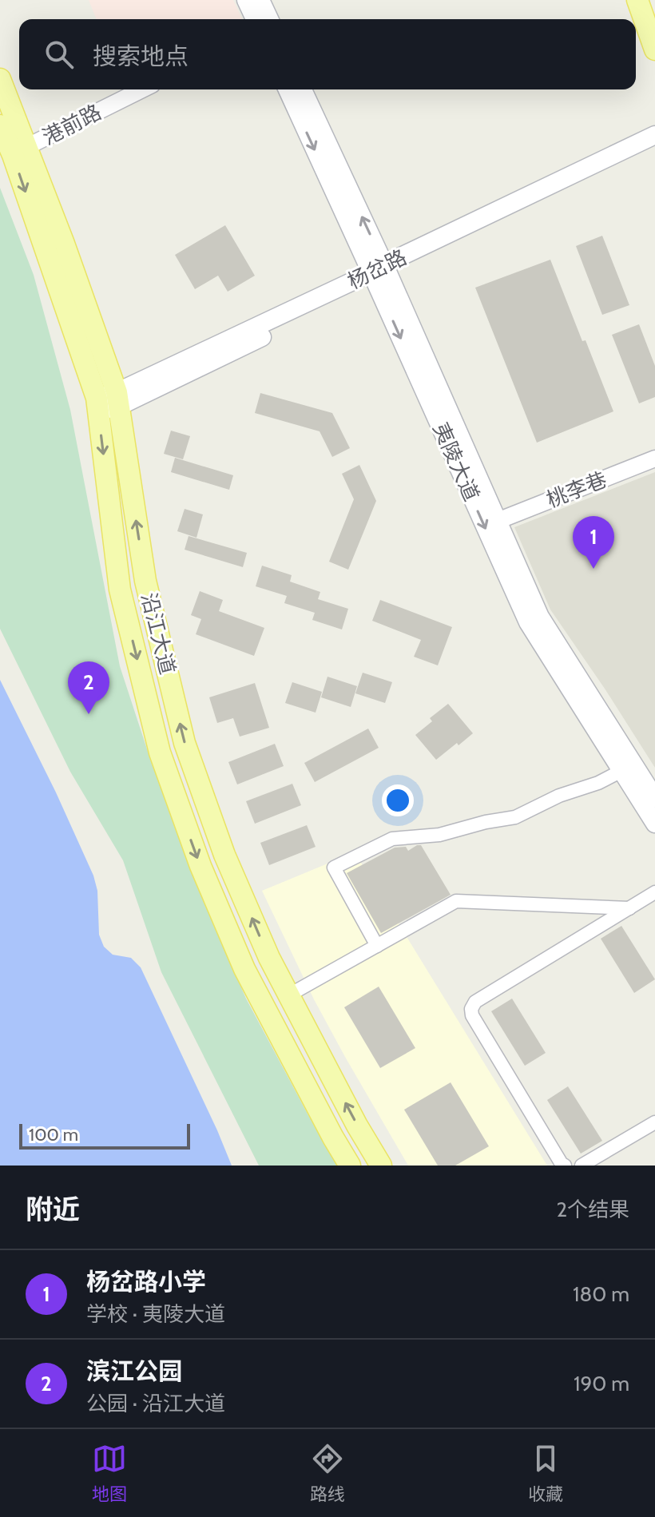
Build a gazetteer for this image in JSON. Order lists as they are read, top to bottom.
{
  "streets": {
    "main road": ["杨岔路", "夷陵大道", "沿江大道"],
    "street": ["港前路", "桃李巷"]
  },
  "crossings": [
    ["港前路", "沿江大道"],
    ["杨岔路", "夷陵大道"],
    ["杨岔路", "沿江大道"],
    ["夷陵大道", "桃李巷"]
  ],
  "scale_bar": "100 m",
  "page": {
    "search": "搜索地点",
    "pins": ["1", "2"],
    "scale": "100 m",
    "heading": ["附近", "2个结果"],
    "list": [
      {
        "mark": "1",
        "name": "杨岔路小学",
        "note": "学校 · 夷陵大道",
        "value": "180 m"
      },
      {
        "mark": "2",
        "name": "滨江公园",
        "note": "公园 · 沿江大道",
        "value": "190 m"
      }
    ],
    "nav": ["地图", "路线", "收藏"]
  }
}
